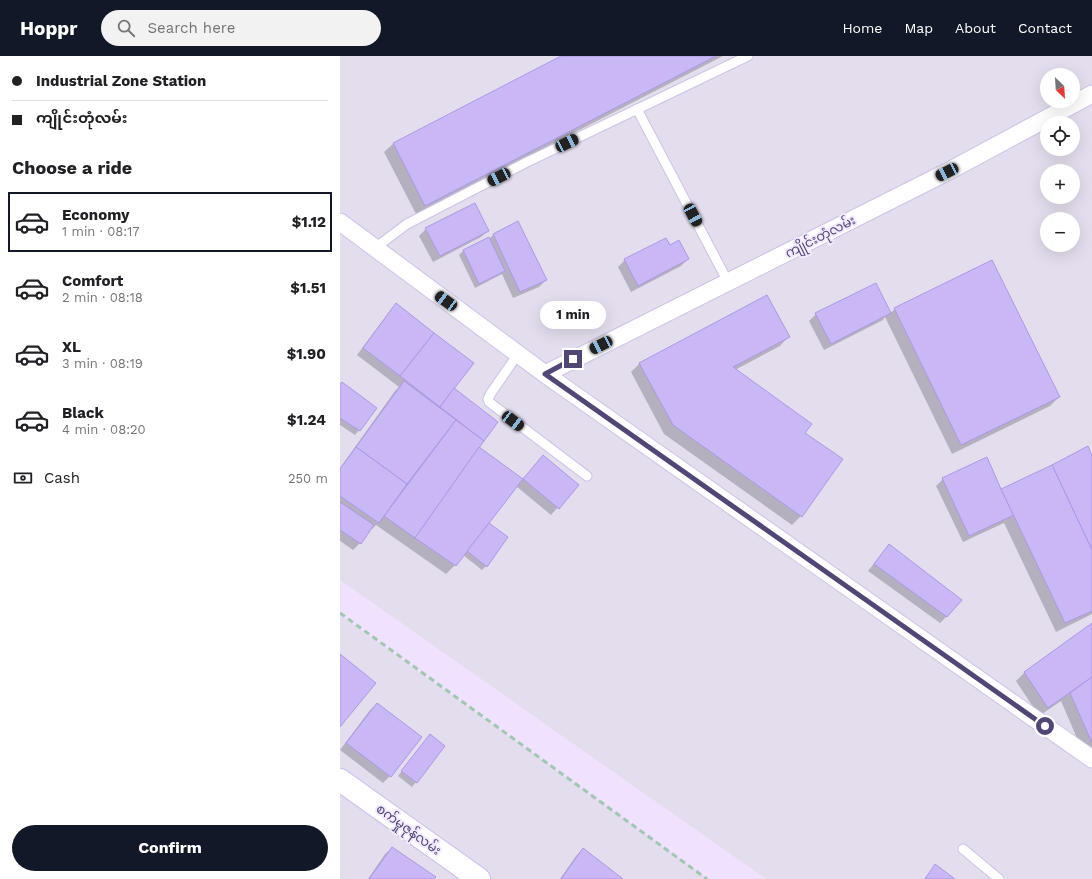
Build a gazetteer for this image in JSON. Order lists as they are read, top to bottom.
{
  "streets": {
    "street": ["ကျိုင်းတုံလမ်း", "စက်မှုဇုန်လမ်း"]
  },
  "north": "bottom right",
  "page": {
    "header": "Hoppr",
    "search": "Search here",
    "nav": [
      "Home",
      "Map",
      "About",
      "Contact"
    ],
    "banner": ["Industrial Zone Station", "ကျိုင်းတုံလမ်း"],
    "map_buttons": ["+", "−"],
    "heading": "Choose a ride",
    "list": [
      {
        "name": "Economy",
        "note": "1 min · 08:17",
        "value": "$1.12"
      },
      {
        "name": "Comfort",
        "note": "2 min · 08:18",
        "value": "$1.51"
      },
      {
        "name": "XL",
        "note": "3 min · 08:19",
        "value": "$1.90"
      },
      {
        "name": "Black",
        "note": "4 min · 08:20",
        "value": "$1.24"
      }
    ],
    "bubble": "1 min",
    "pay": ["Cash", "250 m"],
    "buttons": "Confirm"
  }
}
